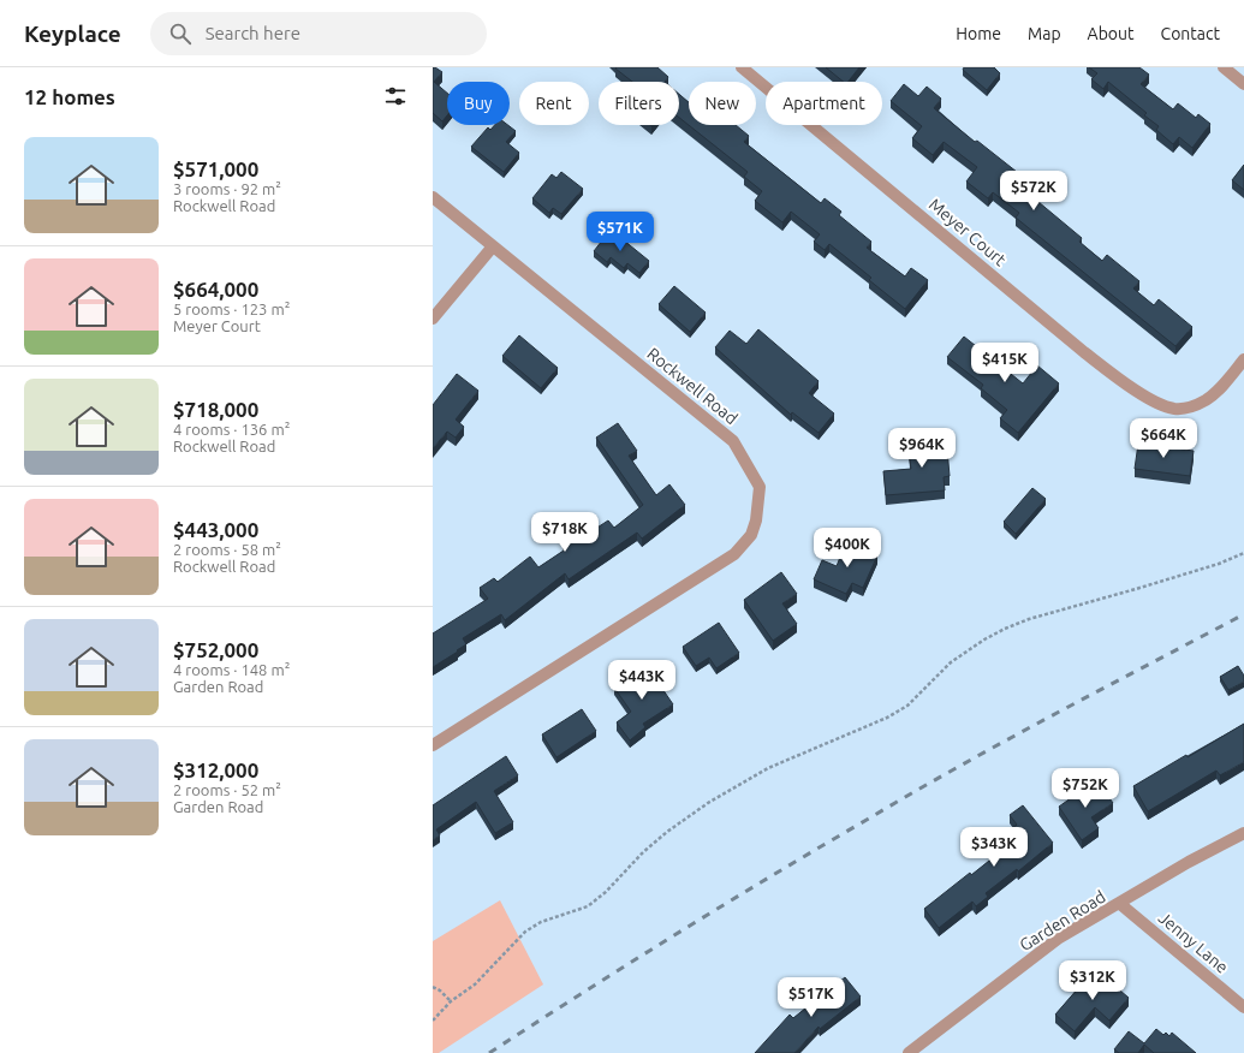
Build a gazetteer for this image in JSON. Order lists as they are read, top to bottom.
{
  "streets": {
    "street": [
      "Meyer Court",
      "Rockwell Road",
      "Garden Road",
      "Jenny Lane"
    ]
  },
  "crossings": [
    ["Garden Road", "Jenny Lane"]
  ],
  "page": {
    "header": "Keyplace",
    "search": "Search here",
    "nav": [
      "Home",
      "Map",
      "About",
      "Contact"
    ],
    "heading": "12 homes",
    "chip": [
      "Buy",
      "Rent",
      "Filters",
      "New",
      "Apartment"
    ],
    "list": [
      {
        "name": "$571,000",
        "note": "3 rooms · 92 m² · Rockwell Road"
      },
      {
        "name": "$664,000",
        "note": "5 rooms · 123 m² · Meyer Court"
      },
      {
        "name": "$718,000",
        "note": "4 rooms · 136 m² · Rockwell Road"
      },
      {
        "name": "$443,000",
        "note": "2 rooms · 58 m² · Rockwell Road"
      },
      {
        "name": "$752,000",
        "note": "4 rooms · 148 m² · Garden Road"
      },
      {
        "name": "$312,000",
        "note": "2 rooms · 52 m² · Garden Road"
      }
    ],
    "price": [
      "$572K",
      "$571K",
      "$415K",
      "$664K",
      "$964K",
      "$718K",
      "$400K",
      "$443K",
      "$752K",
      "$343K",
      "$312K",
      "$517K"
    ]
  }
}
